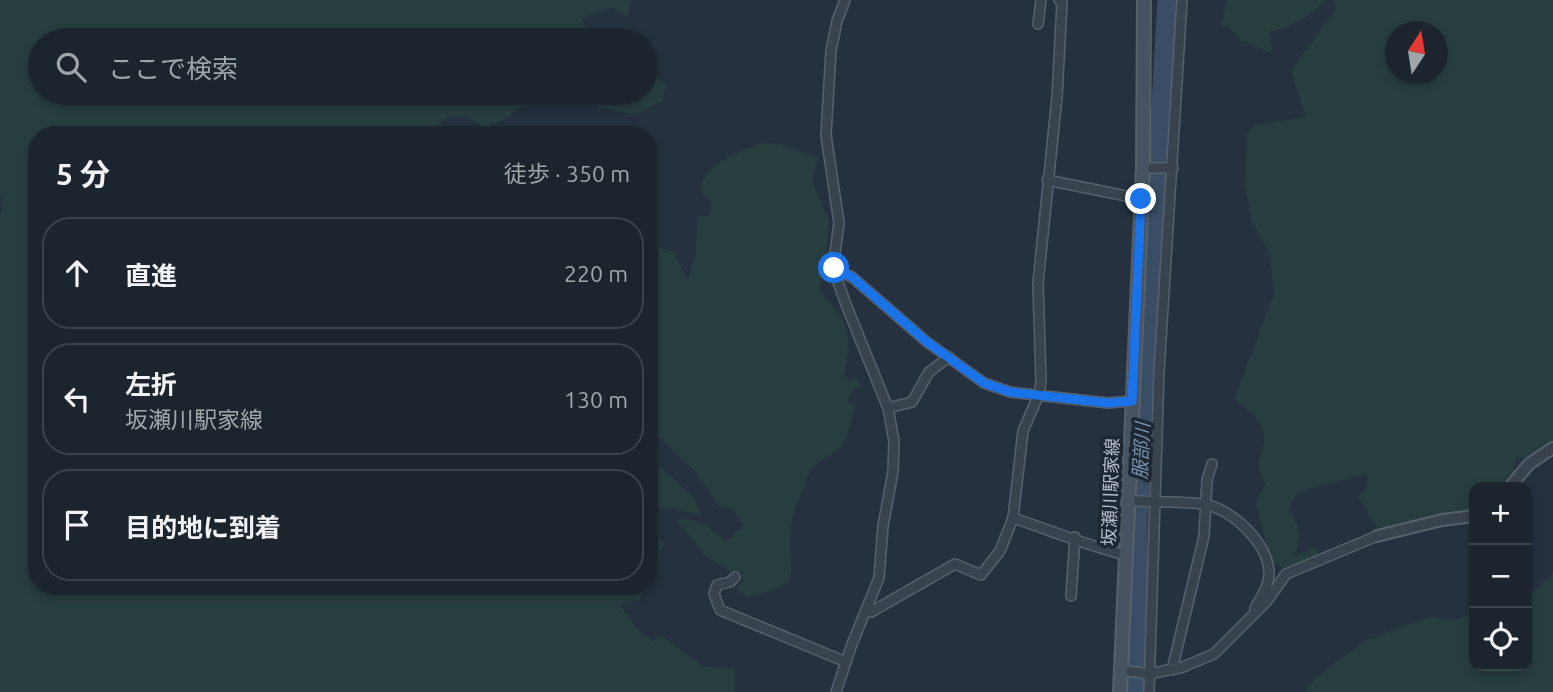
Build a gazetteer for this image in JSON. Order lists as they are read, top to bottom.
{
  "streets": {
    "main road": ["坂瀬川駅家線"]
  },
  "water": ["服部川"],
  "north": "top",
  "page": {
    "search": "ここで検索",
    "heading": ["5 分", "徒歩 · 350 m"],
    "list": [
      ["直進", "220 m"],
      ["左折", "坂瀬川駅家線", "130 m"],
      "目的地に到着"
    ],
    "map_buttons": ["+", "−"]
  }
}
